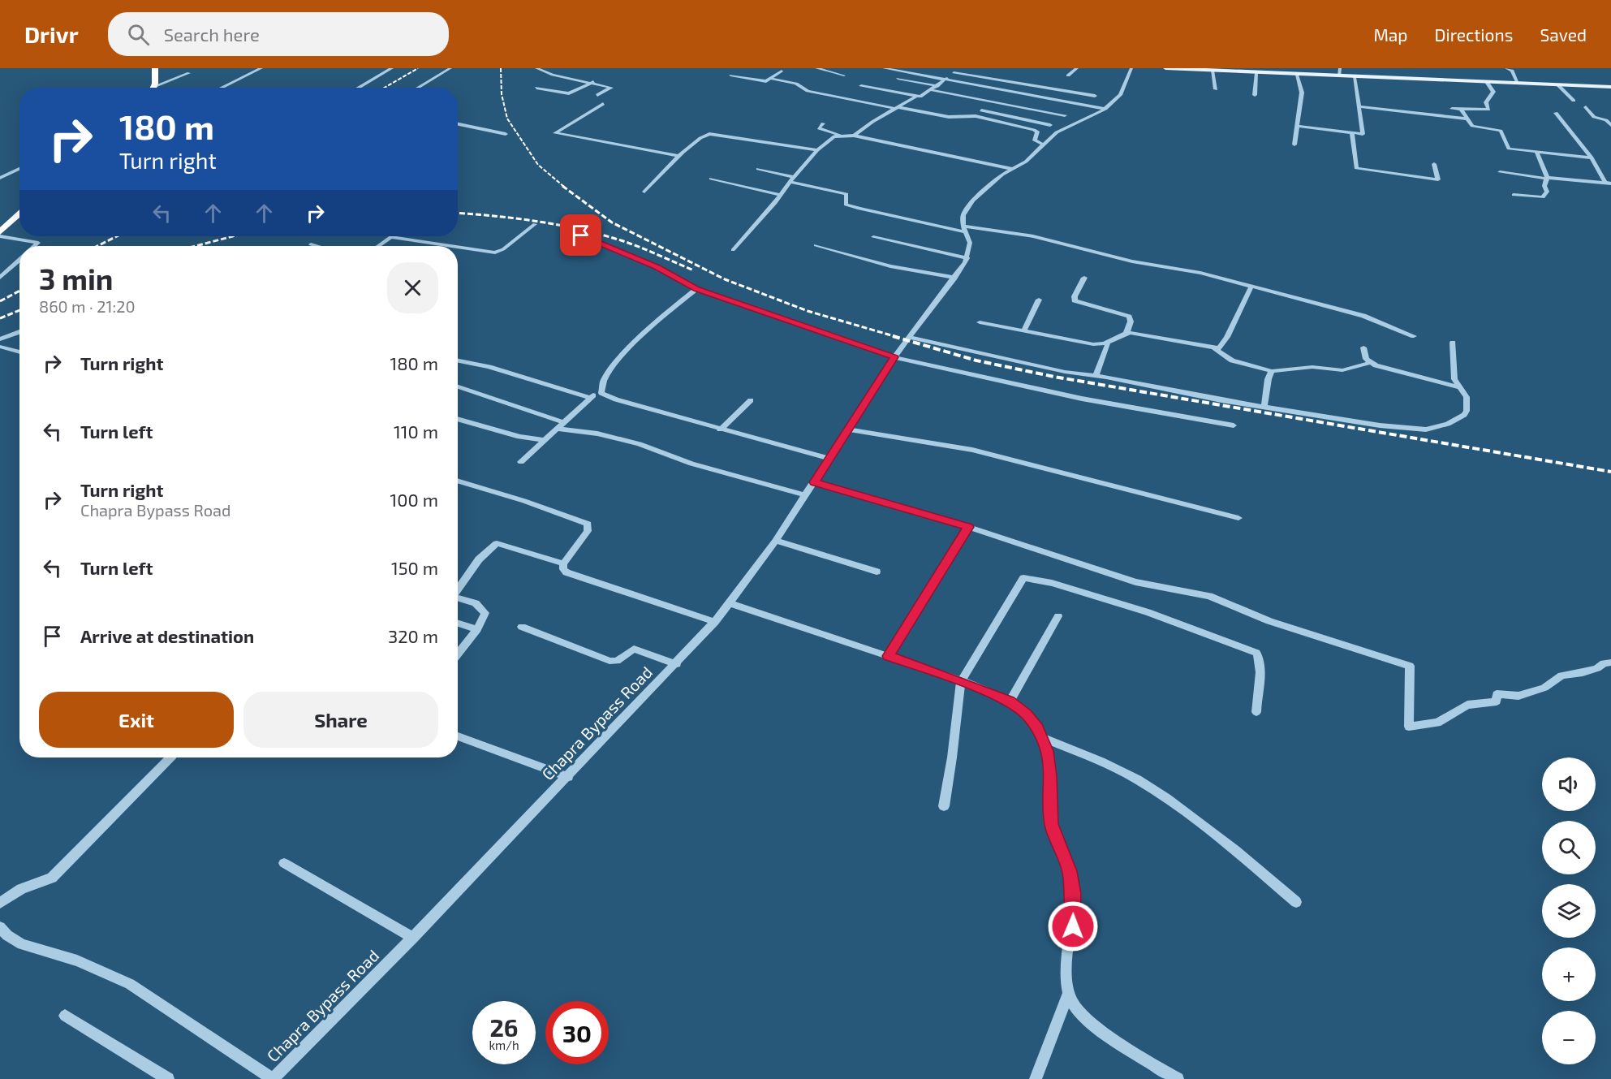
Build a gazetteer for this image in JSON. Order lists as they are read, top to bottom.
{
  "streets": {
    "street": ["Chapra Bypass Road"]
  },
  "page": {
    "header": "Drivr",
    "search": "Search here",
    "nav": ["Map", "Directions", "Saved"],
    "turn": ["180 m", "Turn right"],
    "heading": ["3 min", "860 m · 21:20"],
    "list": [
      {
        "name": "Turn right",
        "value": "180 m"
      },
      {
        "name": "Turn left",
        "value": "110 m"
      },
      {
        "name": "Turn right",
        "note": "Chapra Bypass Road",
        "value": "100 m"
      },
      {
        "name": "Turn left",
        "value": "150 m"
      },
      {
        "name": "Arrive at destination",
        "value": "320 m"
      }
    ],
    "buttons": ["Exit", "Share"],
    "map_buttons": ["+", "−"],
    "speed": "26 km/h",
    "limit": "30"
  }
}
